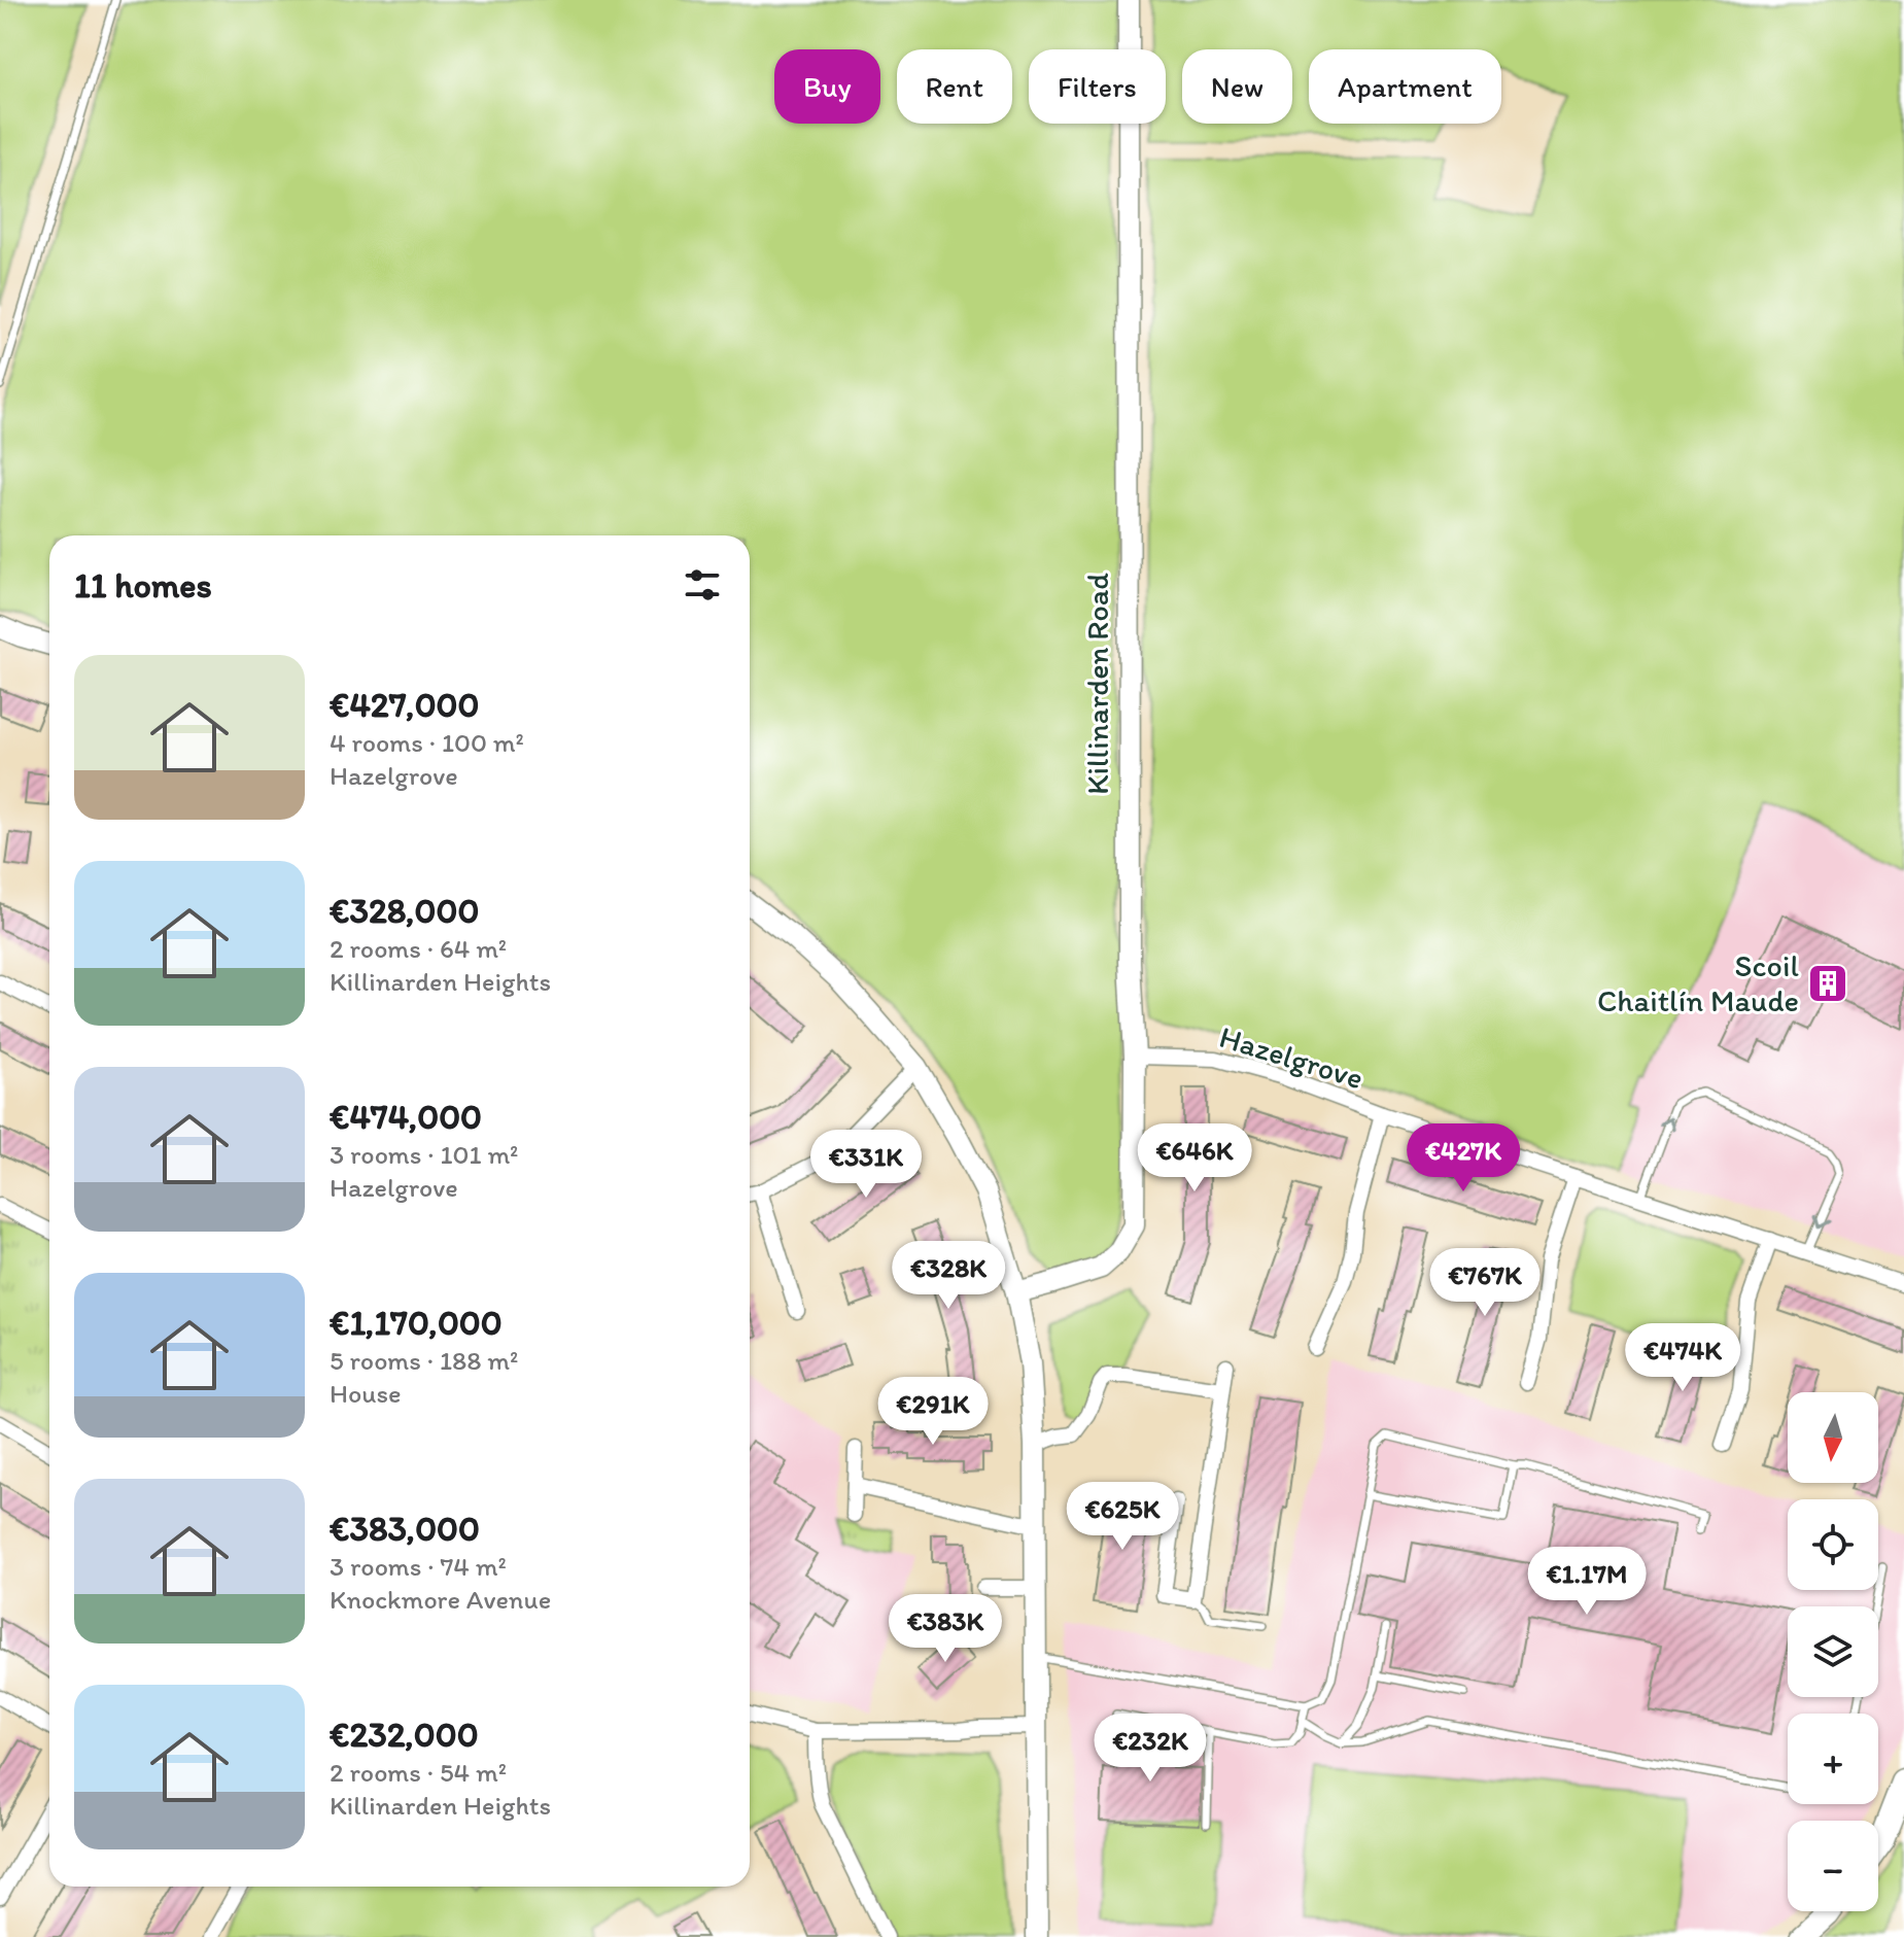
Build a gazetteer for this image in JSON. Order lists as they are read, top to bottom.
{
  "streets": {
    "street": ["Killinarden Road", "Hazelgrove"]
  },
  "crossings": [
    ["Killinarden Road", "Hazelgrove"]
  ],
  "places": {
    "building": ["Scoil Chaitlín Maude"]
  },
  "north": "bottom",
  "page": {
    "chip": [
      "Buy",
      "Rent",
      "Filters",
      "New",
      "Apartment"
    ],
    "heading": "11 homes",
    "list": [
      {
        "name": "€427,000",
        "note": "4 rooms · 100 m² · Hazelgrove"
      },
      {
        "name": "€328,000",
        "note": "2 rooms · 64 m² · Killinarden Heights"
      },
      {
        "name": "€474,000",
        "note": "3 rooms · 101 m² · Hazelgrove"
      },
      {
        "name": "€1,170,000",
        "note": "5 rooms · 188 m² · House"
      },
      {
        "name": "€383,000",
        "note": "3 rooms · 74 m² · Knockmore Avenue"
      },
      {
        "name": "€232,000",
        "note": "2 rooms · 54 m² · Killinarden Heights"
      }
    ],
    "price": [
      "€646K",
      "€427K",
      "€331K",
      "€328K",
      "€767K",
      "€474K",
      "€291K",
      "€625K",
      "€1.17M",
      "€383K",
      "€232K"
    ],
    "map_buttons": ["+", "−"]
  }
}
